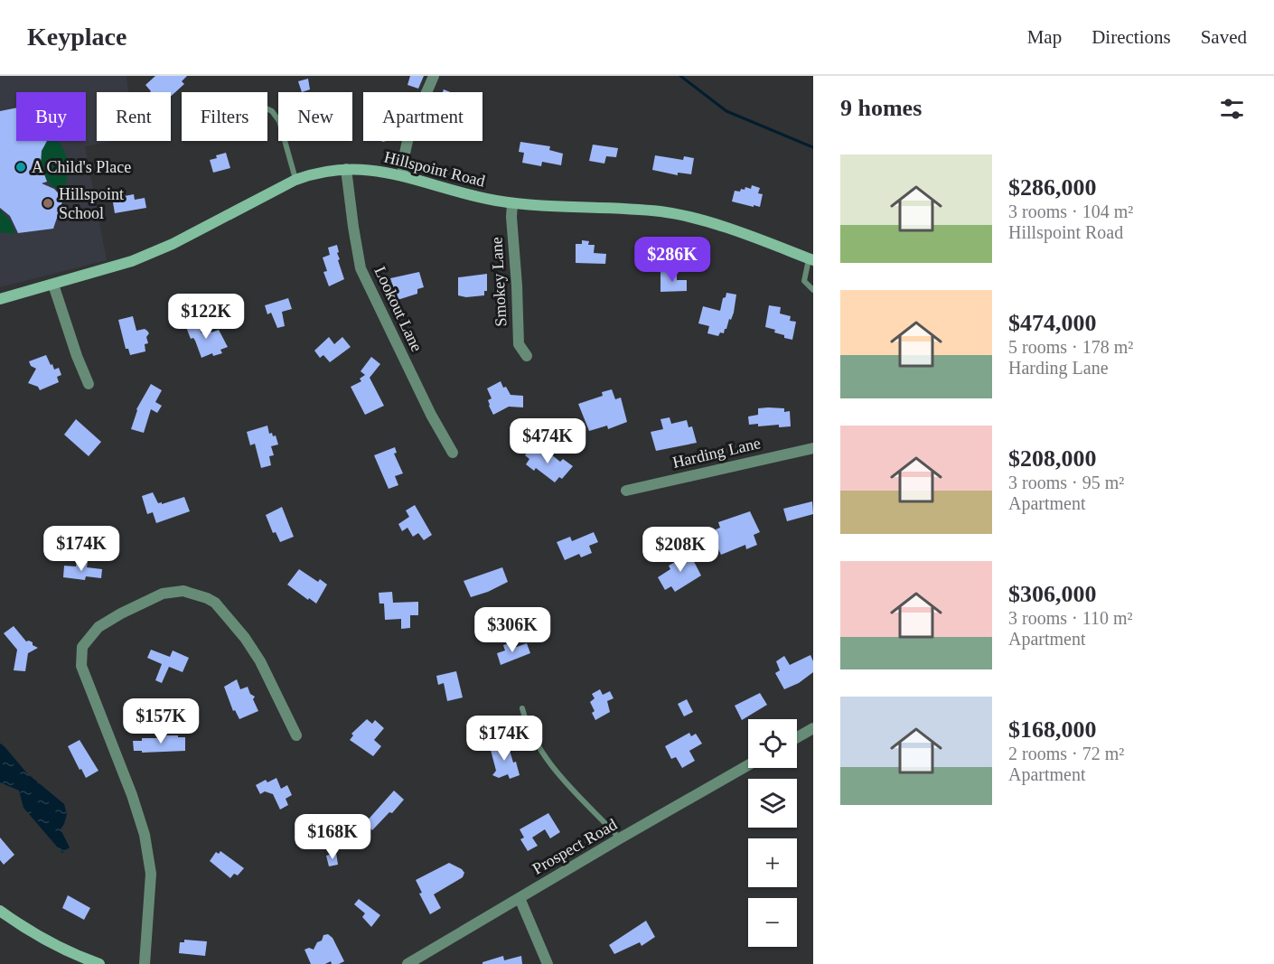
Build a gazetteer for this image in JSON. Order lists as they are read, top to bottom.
{
  "streets": {
    "street": [
      "Hillspoint Road",
      "Smokey Lane",
      "Lookout Lane",
      "Harding Lane",
      "Prospect Road"
    ]
  },
  "crossings": [
    ["Hillspoint Road", "Smokey Lane"],
    ["Hillspoint Road", "Lookout Lane"]
  ],
  "places": ["A Child's Place", "Hillspoint School"],
  "page": {
    "header": "Keyplace",
    "nav": ["Map", "Directions", "Saved"],
    "heading": "9 homes",
    "chip": [
      "Buy",
      "Rent",
      "Filters",
      "New",
      "Apartment"
    ],
    "list": [
      {
        "name": "$286,000",
        "note": "3 rooms · 104 m² · Hillspoint Road"
      },
      {
        "name": "$474,000",
        "note": "5 rooms · 178 m² · Harding Lane"
      },
      {
        "name": "$208,000",
        "note": "3 rooms · 95 m² · Apartment"
      },
      {
        "name": "$306,000",
        "note": "3 rooms · 110 m² · Apartment"
      },
      {
        "name": "$168,000",
        "note": "2 rooms · 72 m² · Apartment"
      }
    ],
    "price": [
      "$286K",
      "$122K",
      "$474K",
      "$174K",
      "$208K",
      "$306K",
      "$157K",
      "$174K",
      "$168K"
    ],
    "map_buttons": ["+", "−"]
  }
}
